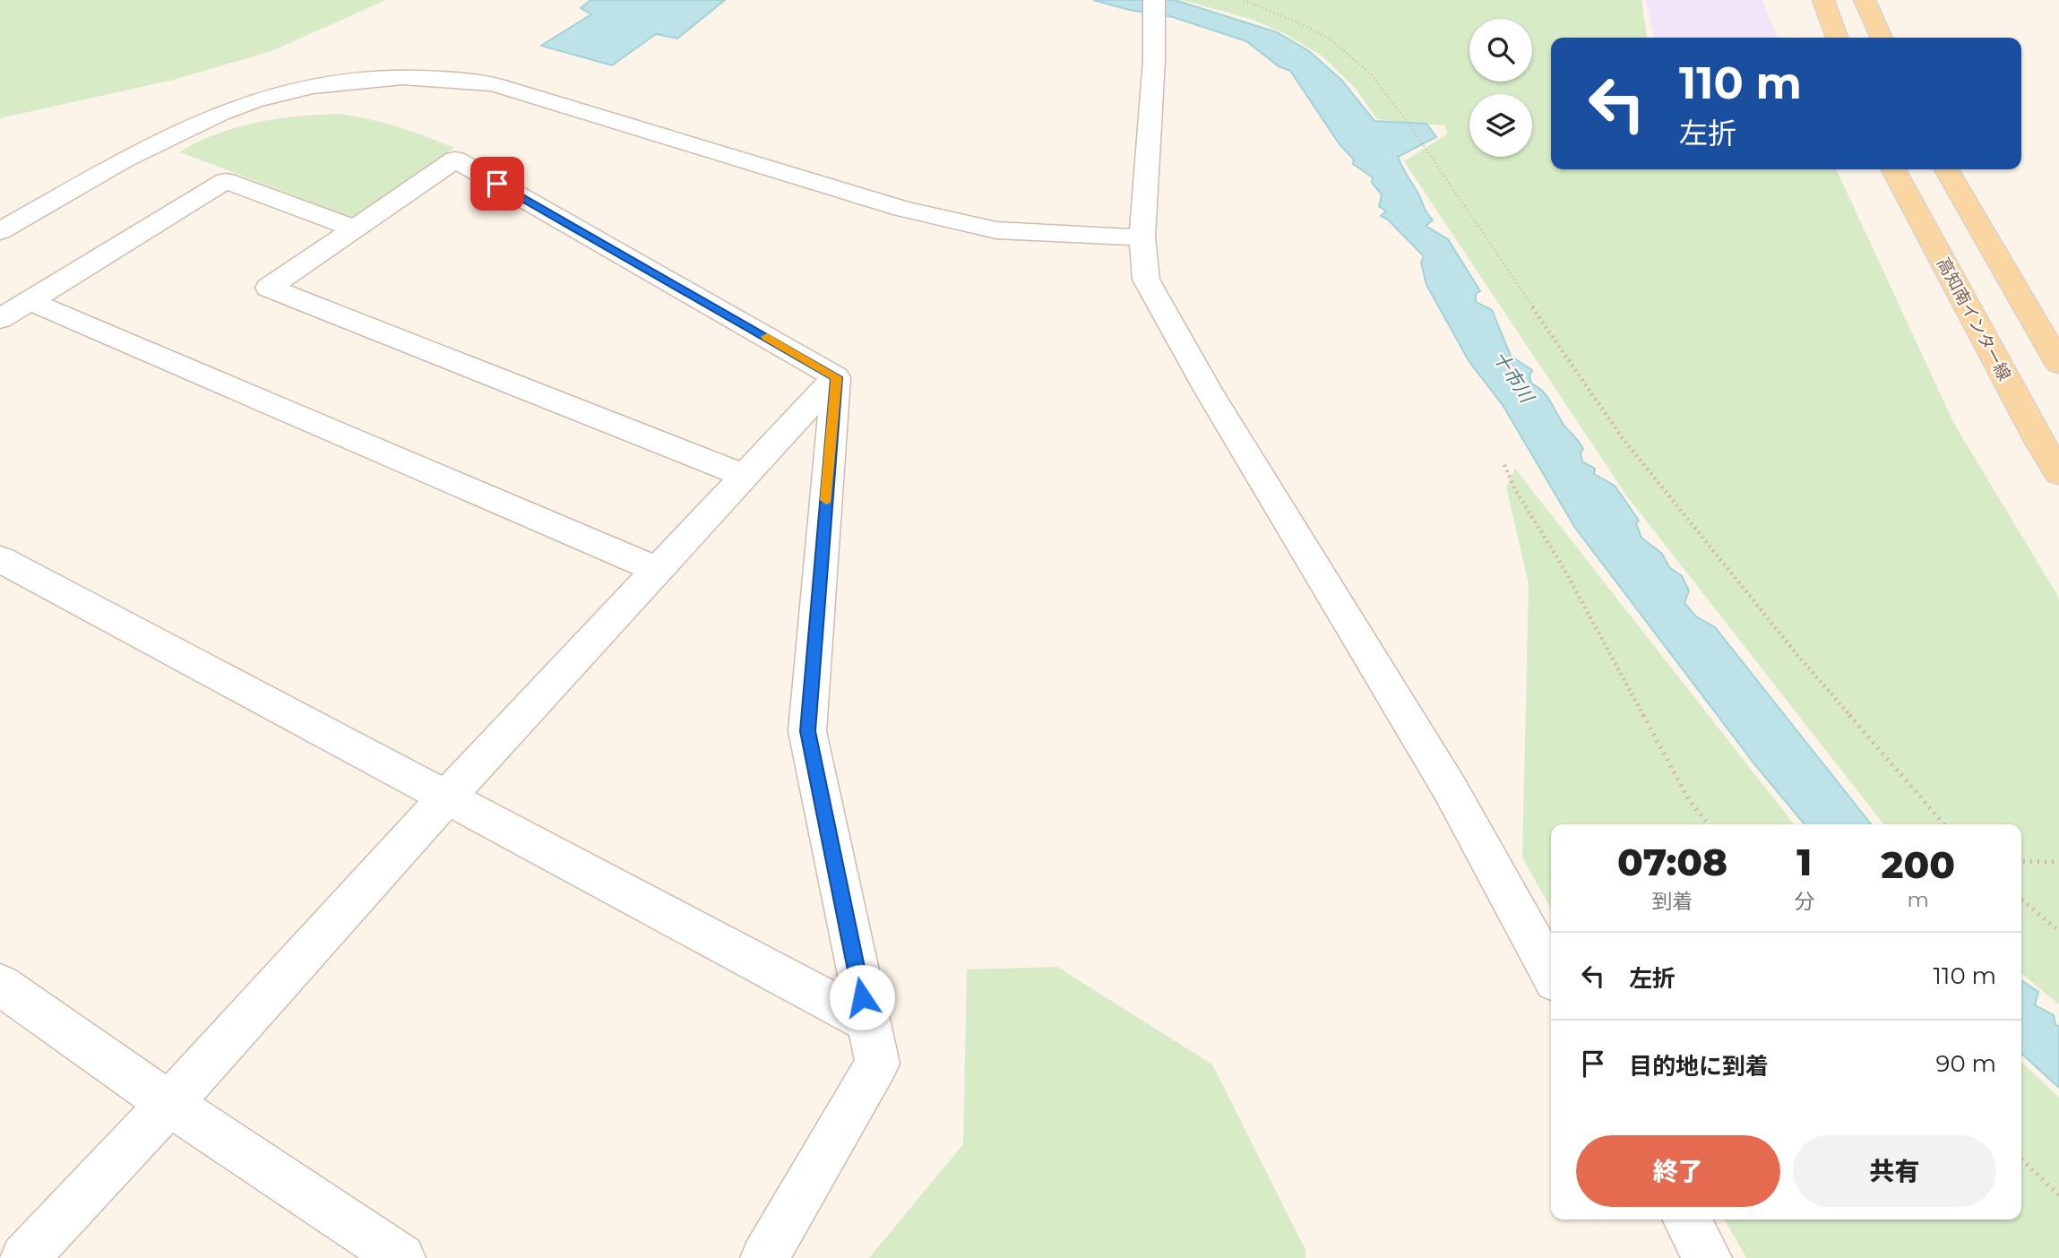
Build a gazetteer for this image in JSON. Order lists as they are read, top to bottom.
{
  "streets": {
    "main road": ["高知南インター線"]
  },
  "water": ["十市川"],
  "page": {
    "turn": ["110 m", "左折"],
    "eta": [
      "07:08",
      "到着",
      "1",
      "分",
      "200",
      "m"
    ],
    "list": [
      {
        "name": "左折",
        "value": "110 m"
      },
      {
        "name": "目的地に到着",
        "value": "90 m"
      }
    ],
    "buttons": ["終了", "共有"]
  }
}
